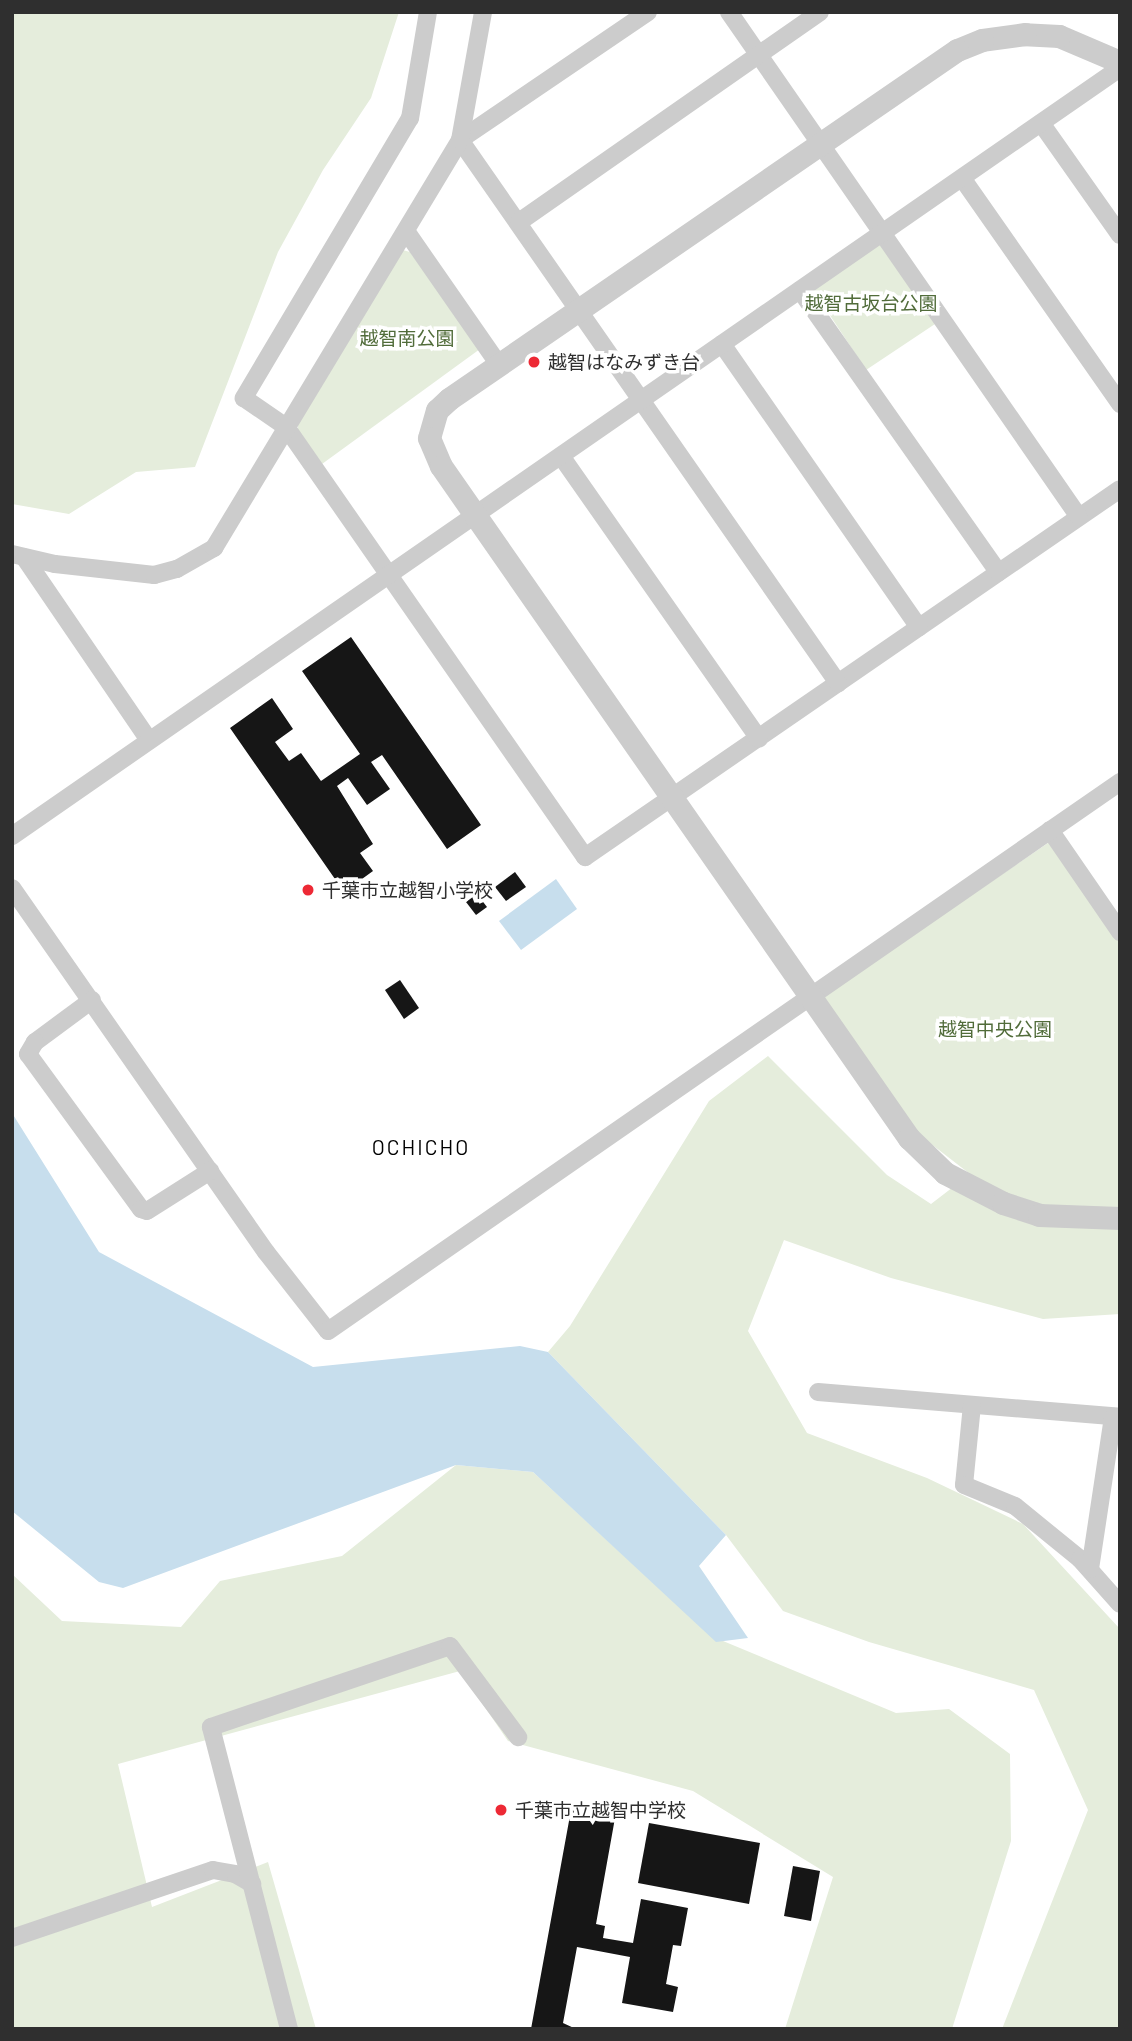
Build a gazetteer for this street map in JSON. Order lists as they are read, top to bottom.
{
  "districts": ["OCHICHO"],
  "parks": ["越智古坂台公園", "越智南公園", "越智中央公園"],
  "places": ["越智はなみずき台", "千葉市立越智小学校", "千葉市立越智中学校"]
}
